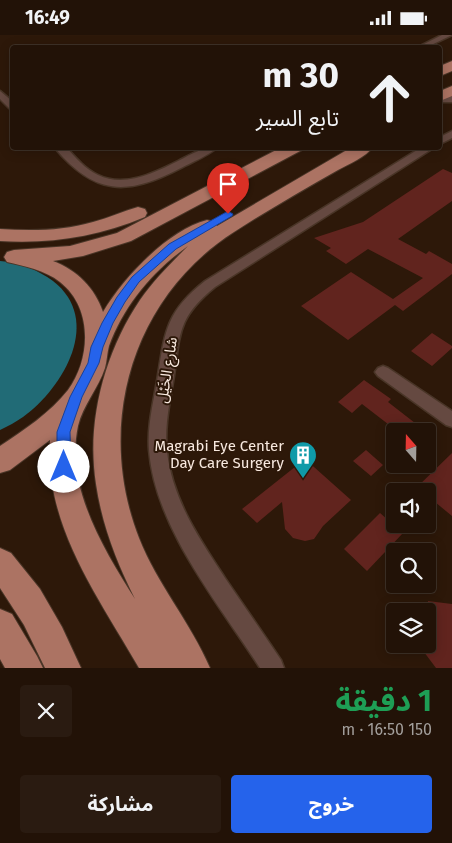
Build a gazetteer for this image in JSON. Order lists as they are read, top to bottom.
{
  "streets": {
    "street": ["شارع الخَيْل"]
  },
  "places": {
    "building": ["Magrabi Eye Center Day Care Surgery"]
  },
  "north": "top",
  "page": {
    "status": "16:49",
    "turn": ["30 m", "تابع السير"],
    "heading": ["1 دقيقة", "150 m · 16:50"],
    "buttons": ["خروج", "مشاركة"]
  }
}
